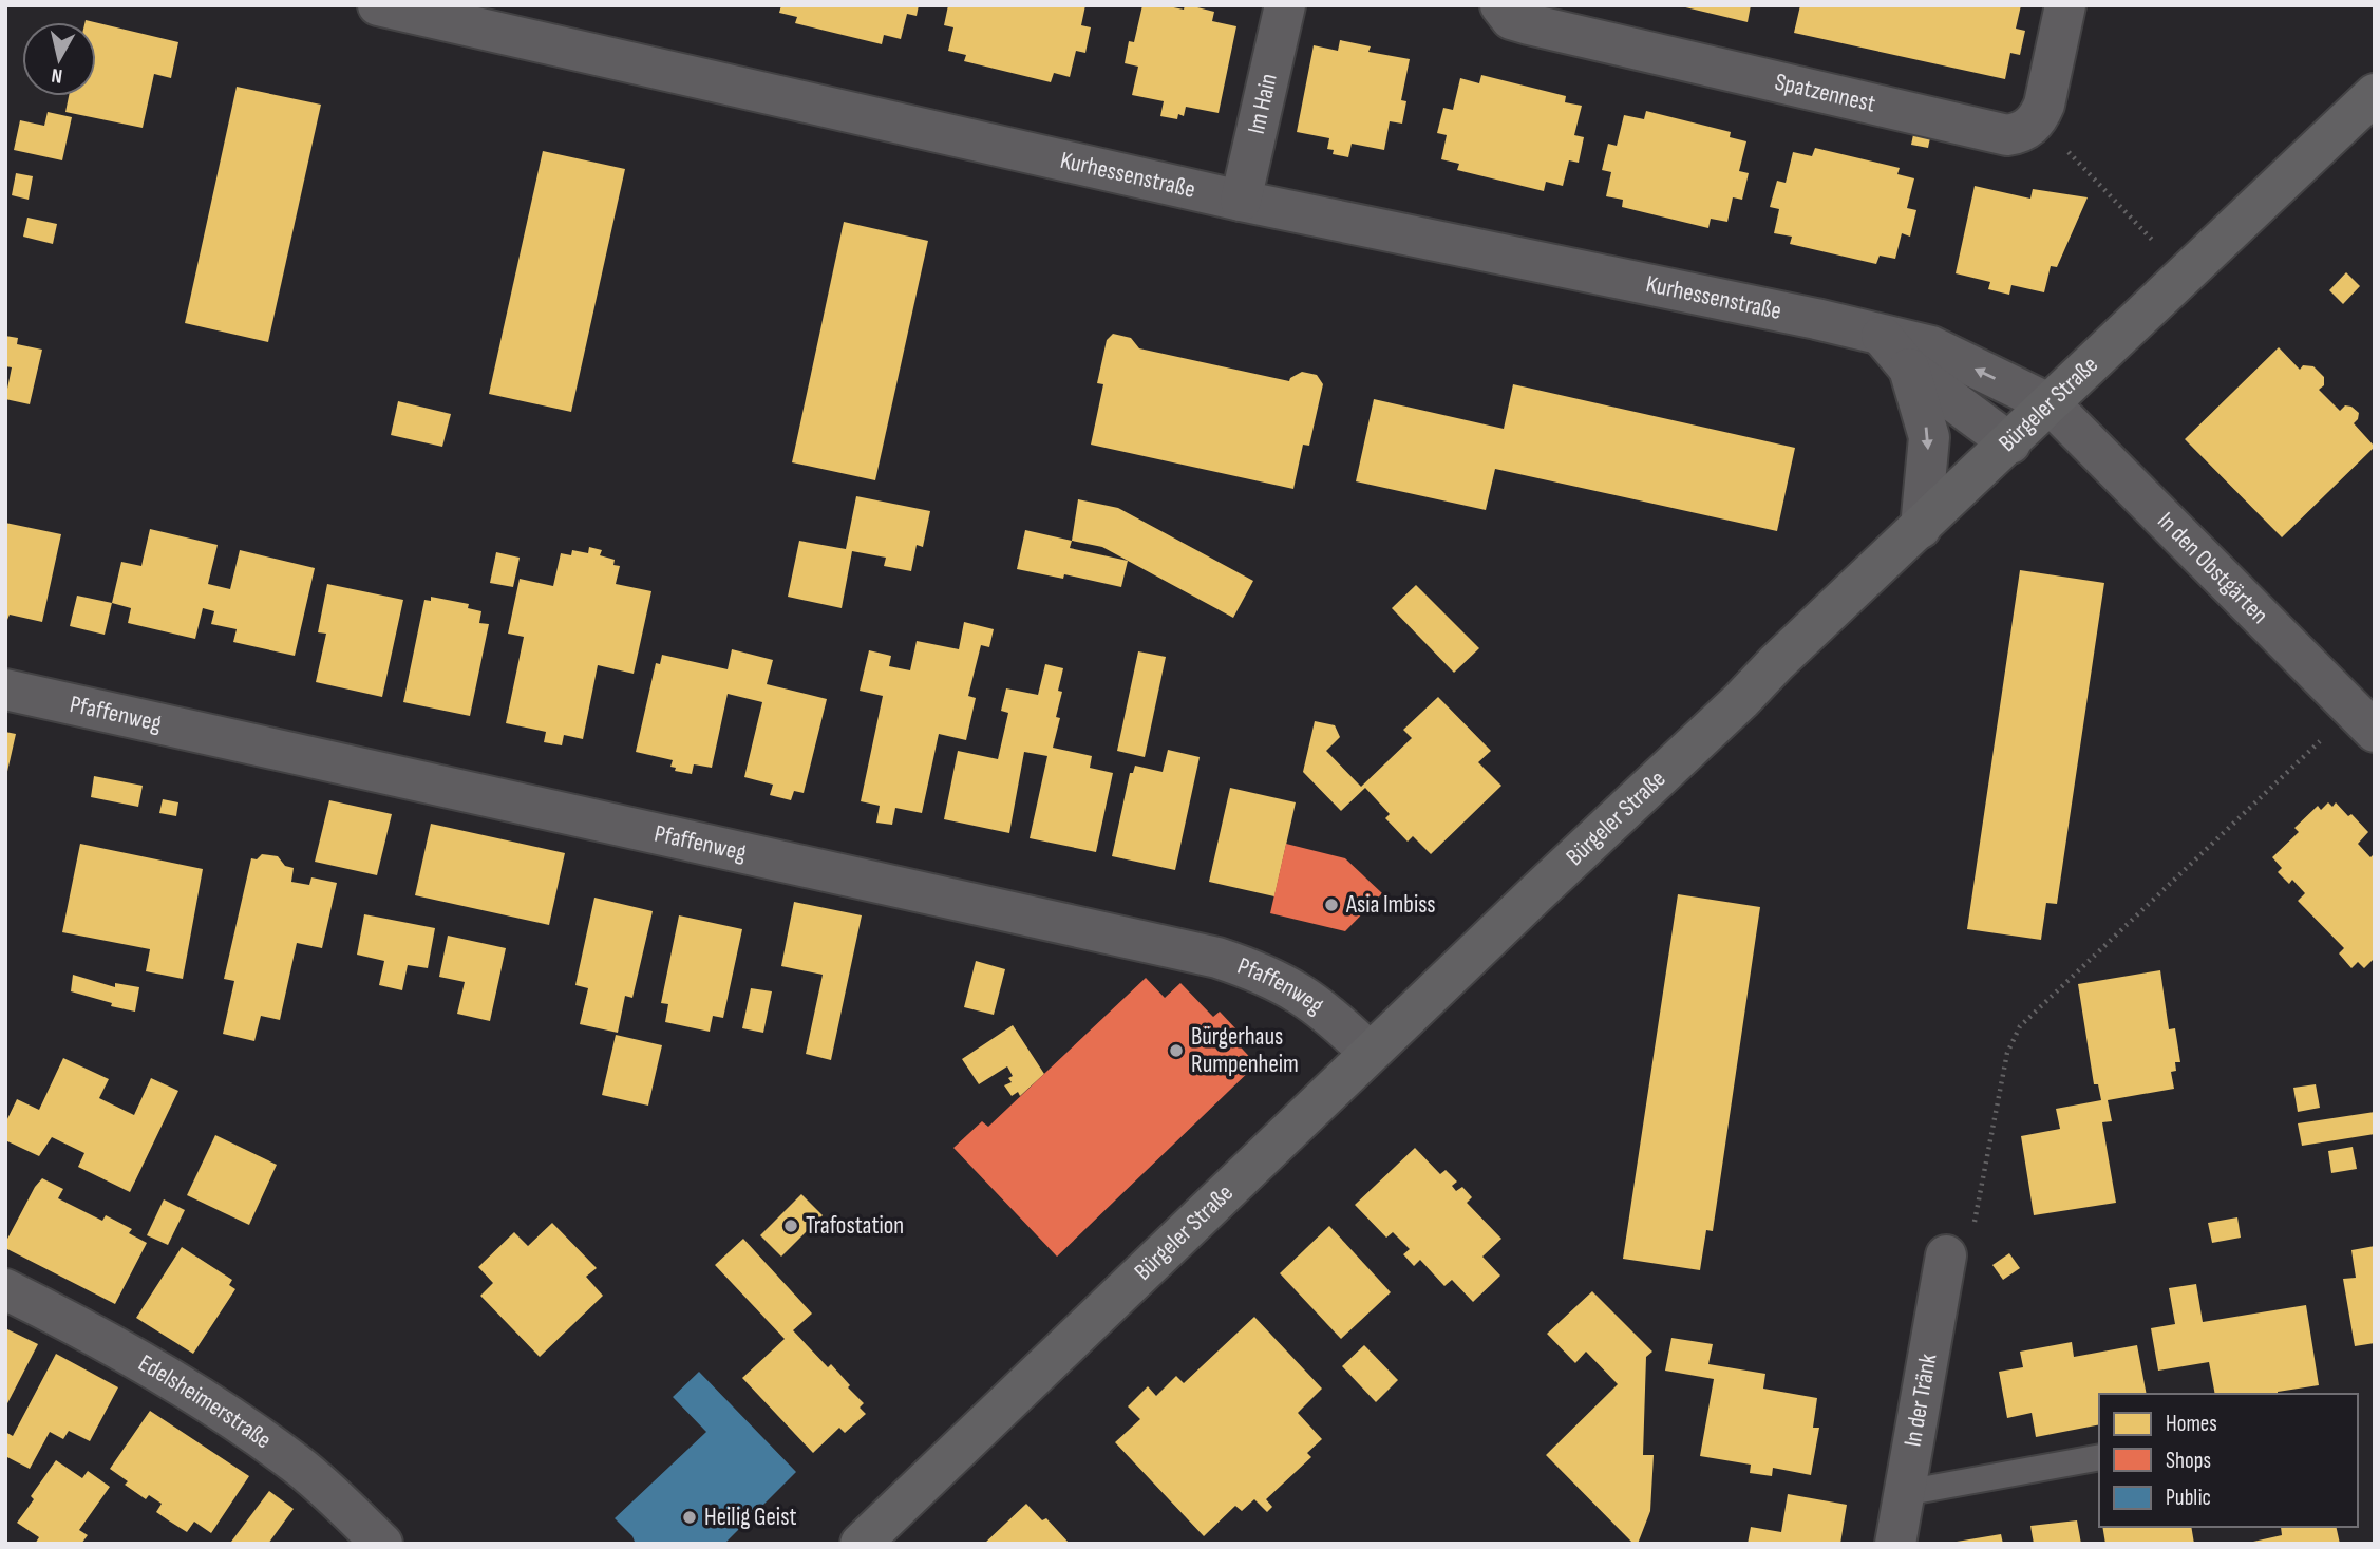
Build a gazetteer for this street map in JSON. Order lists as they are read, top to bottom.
{
  "streets": {
    "street": [
      "Spatzennest",
      "Im Hain",
      "Kurhessenstraße",
      "Bürgeler Straße",
      "In den Obstgärten",
      "Pfaffenweg",
      "In der Tränk",
      "Edelsheimerstraße"
    ]
  },
  "crossings": [
    ["Im Hain", "Kurhessenstraße"],
    ["Kurhessenstraße", "Bürgeler Straße"],
    ["Kurhessenstraße", "In den Obstgärten"],
    ["Bürgeler Straße", "In den Obstgärten"],
    ["Bürgeler Straße", "Pfaffenweg"]
  ],
  "places": [
    "Asia Imbiss",
    "Bürgerhaus Rumpenheim",
    "Trafostation",
    "Heilig Geist"
  ],
  "legend": ["Homes", "Shops", "Public"],
  "north": "bottom"
}
